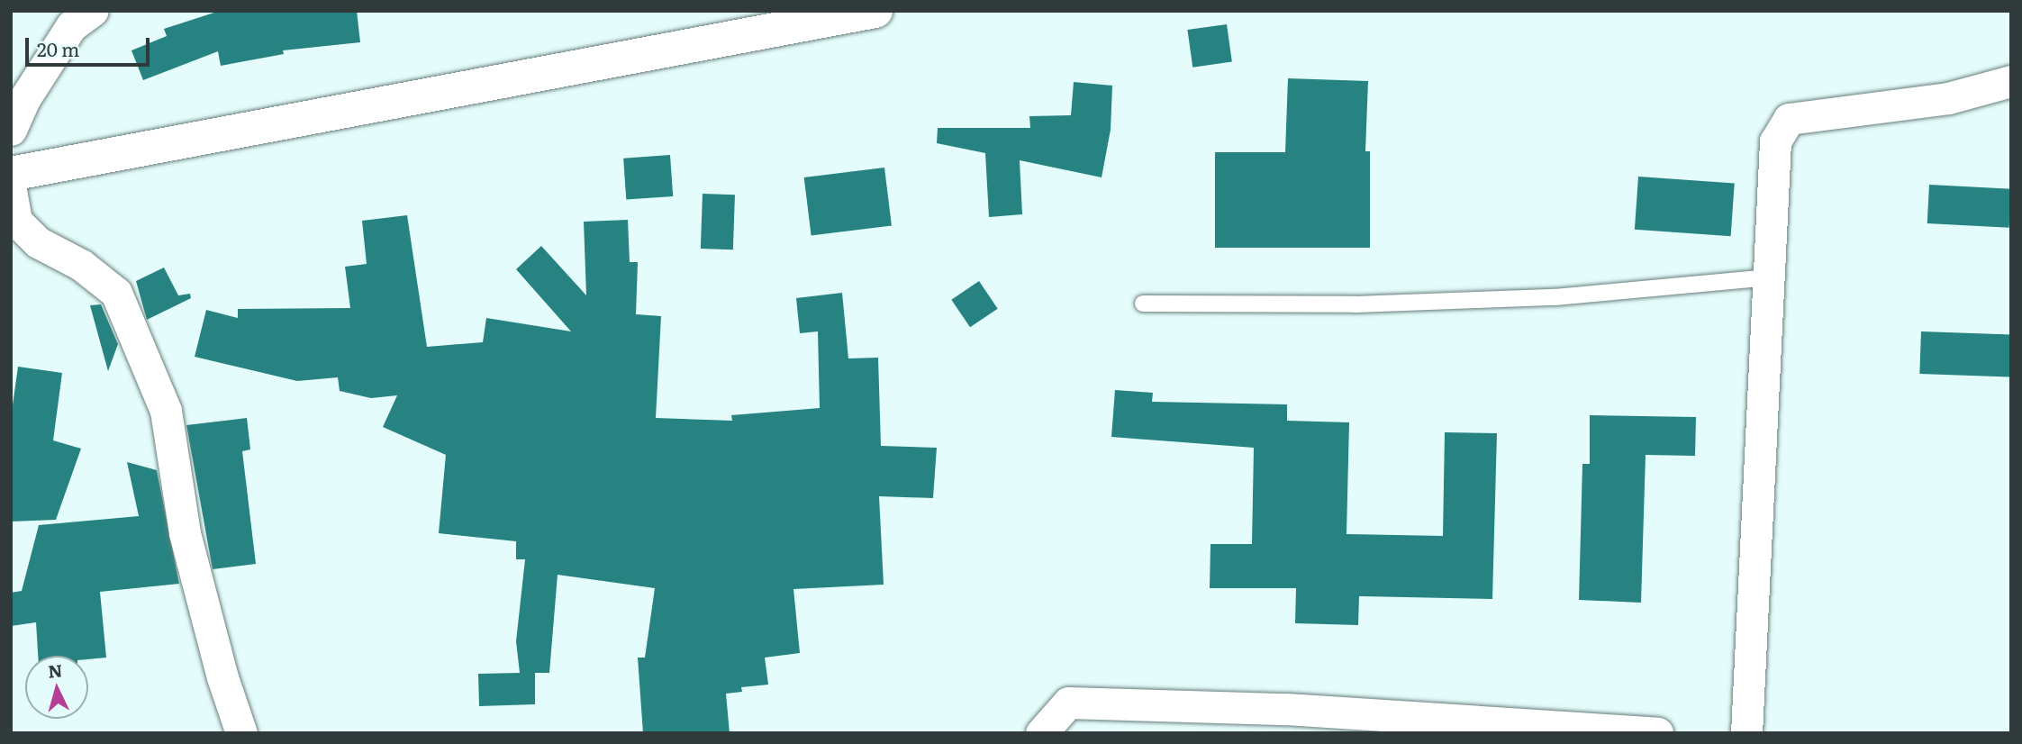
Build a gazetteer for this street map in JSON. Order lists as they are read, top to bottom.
{
  "scale_bar": "20 m",
  "north": "top"
}
